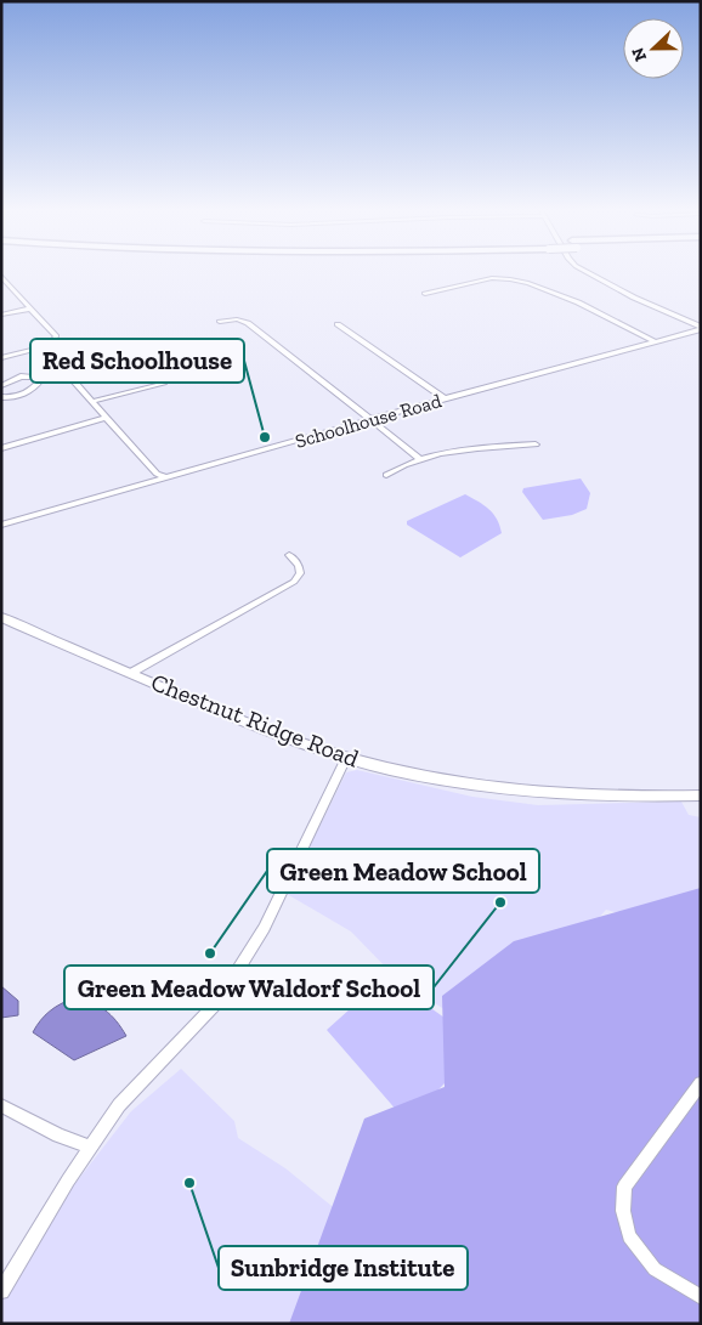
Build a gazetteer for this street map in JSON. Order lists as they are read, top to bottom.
{
  "streets": {
    "main road": ["Chestnut Ridge Road"],
    "street": ["Schoolhouse Road"]
  },
  "places": [
    "Red Schoolhouse",
    "Green Meadow Waldorf School",
    "Green Meadow School",
    "Sunbridge Institute"
  ],
  "north": "left"
}
